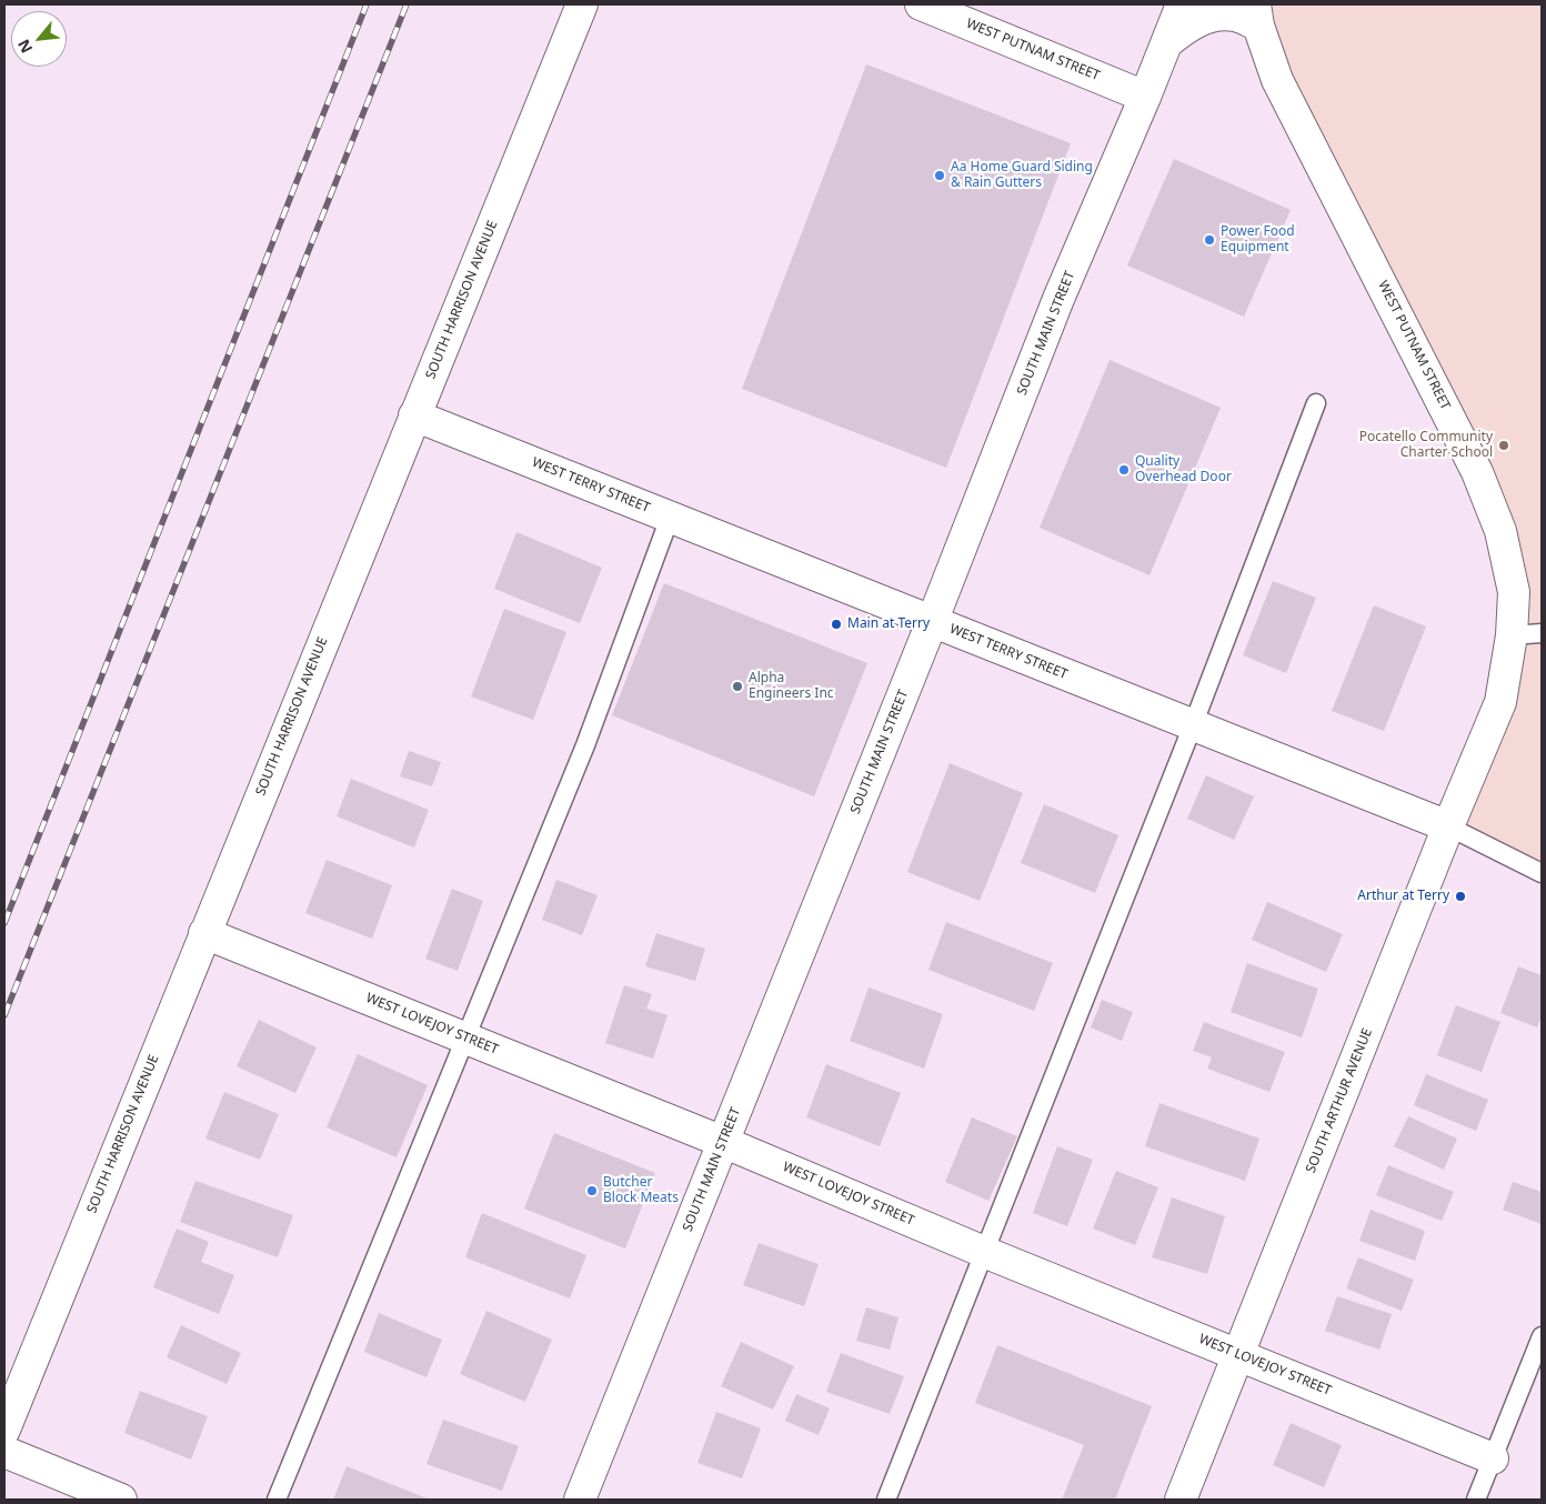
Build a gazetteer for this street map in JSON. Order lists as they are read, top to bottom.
{
  "streets": {
    "street": [
      "WEST PUTNAM STREET",
      "SOUTH HARRISON AVENUE",
      "SOUTH MAIN STREET",
      "WEST TERRY STREET",
      "WEST LOVEJOY STREET",
      "SOUTH ARTHUR AVENUE"
    ]
  },
  "crossings": [
    ["WEST PUTNAM STREET", "SOUTH MAIN STREET"],
    ["WEST PUTNAM STREET", "SOUTH ARTHUR AVENUE"],
    ["SOUTH HARRISON AVENUE", "WEST TERRY STREET"],
    ["SOUTH HARRISON AVENUE", "WEST LOVEJOY STREET"],
    ["SOUTH MAIN STREET", "WEST TERRY STREET"],
    ["SOUTH MAIN STREET", "WEST LOVEJOY STREET"],
    ["WEST TERRY STREET", "SOUTH ARTHUR AVENUE"],
    ["WEST LOVEJOY STREET", "SOUTH ARTHUR AVENUE"]
  ],
  "places": [
    "Aa Home Guard Siding & Rain Gutters",
    "Power Food Equipment",
    "Pocatello Community Charter School",
    "Quality Overhead Door",
    "Main at Terry",
    "Alpha Engineers Inc",
    "Arthur at Terry",
    "Butcher Block Meats"
  ],
  "north": "bottom left"
}
